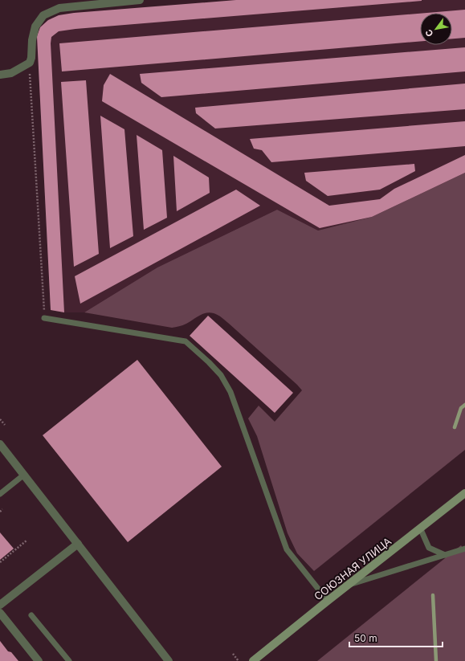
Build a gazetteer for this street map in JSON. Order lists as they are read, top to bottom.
{
  "streets": {
    "main road": ["СОЮЗНАЯ УЛИЦА"]
  },
  "scale_bar": "50 m",
  "north": "bottom left"
}
